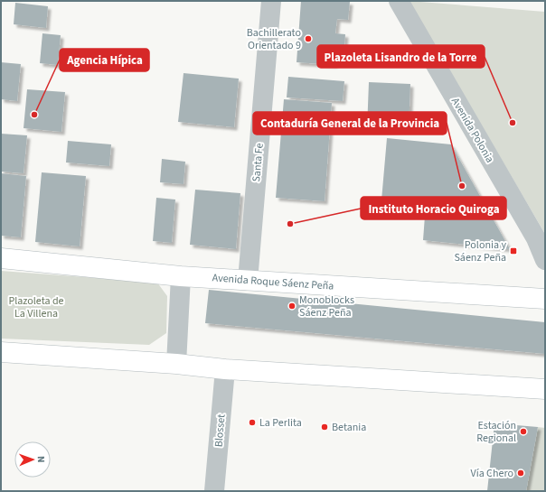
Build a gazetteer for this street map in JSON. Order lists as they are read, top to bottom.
{
  "streets": {
    "main road": ["Avenida Roque Sáenz Peña"],
    "street": ["Avenida Polonia", "Santa Fe", "Blosset"]
  },
  "crossings": [
    ["Santa Fe", "Avenida Roque Sáenz Peña"]
  ],
  "parks": ["Plazoleta de La Villena"],
  "places": {
    "other": [
      "Bachillerato Orientado 9",
      "Agencia Hípica",
      "Plazoleta Lisandro de la Torre",
      "Contaduría General de la Provincia",
      "Instituto Horacio Quiroga",
      "Monoblocks Sáenz Peña",
      "La Perlita",
      "Betania",
      "Estación Regional",
      "Vía Chero"
    ],
    "transit": ["Polonia y Sáenz Peña"]
  },
  "north": "right"
}
